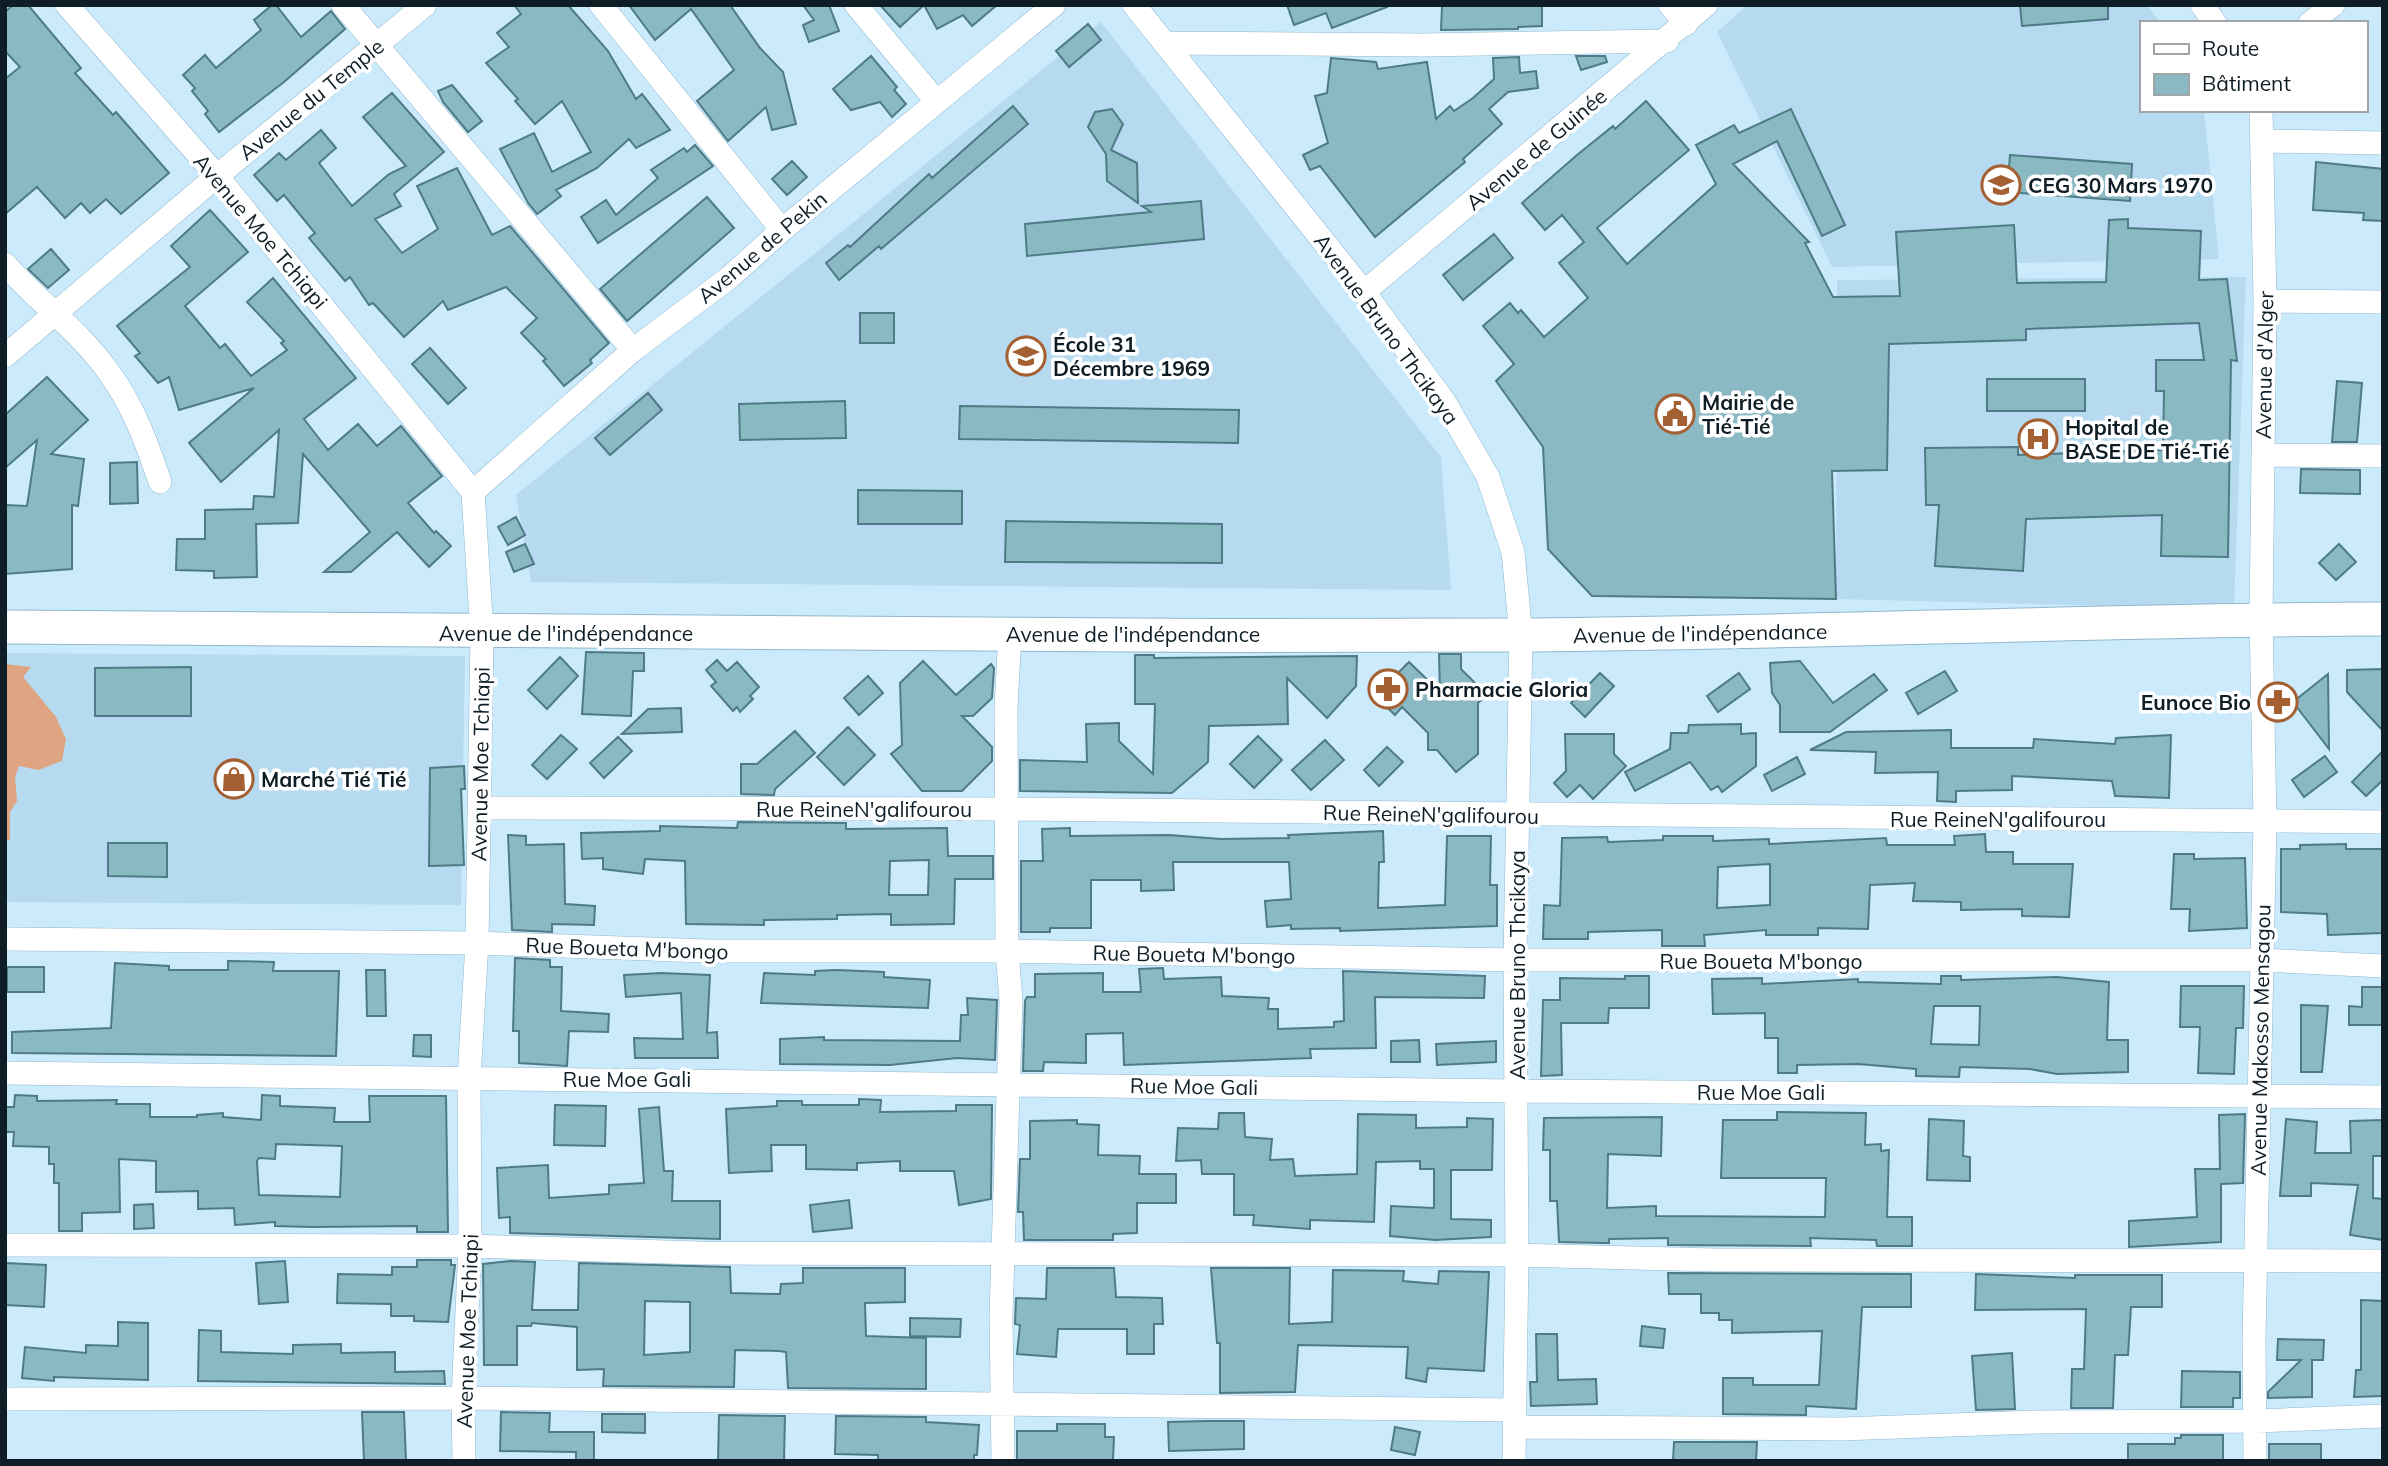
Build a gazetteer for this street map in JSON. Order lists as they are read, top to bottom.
{
  "streets": {
    "street": [
      "Avenue du Temple",
      "Avenue de Guinée",
      "Avenue Moe Tchiapi",
      "Avenue de Pekin",
      "Avenue Bruno Thcikaya",
      "Avenue d'Alger",
      "Avenue de l'indépendance",
      "Rue ReineN'galifourou",
      "Rue Boueta M'bongo",
      "Avenue Makosso Mensagou",
      "Rue Moe Gali"
    ]
  },
  "crossings": [
    ["Avenue du Temple", "Avenue Moe Tchiapi"],
    ["Avenue de Guinée", "Avenue Bruno Thcikaya"],
    ["Avenue Moe Tchiapi", "Avenue de Pekin"],
    ["Avenue Moe Tchiapi", "Avenue de l'indépendance"],
    ["Avenue Moe Tchiapi", "Rue ReineN'galifourou"],
    ["Avenue Moe Tchiapi", "Rue Boueta M'bongo"],
    ["Avenue Moe Tchiapi", "Rue Moe Gali"],
    ["Avenue Bruno Thcikaya", "Avenue de l'indépendance"],
    ["Avenue Bruno Thcikaya", "Rue ReineN'galifourou"],
    ["Avenue Bruno Thcikaya", "Rue Boueta M'bongo"],
    ["Avenue Bruno Thcikaya", "Rue Moe Gali"],
    ["Avenue d'Alger", "Avenue de l'indépendance"],
    ["Avenue d'Alger", "Avenue Makosso Mensagou"],
    ["Avenue de l'indépendance", "Avenue Makosso Mensagou"],
    ["Rue ReineN'galifourou", "Avenue Makosso Mensagou"],
    ["Rue Boueta M'bongo", "Avenue Makosso Mensagou"],
    ["Avenue Makosso Mensagou", "Rue Moe Gali"]
  ],
  "places": {
    "school or university": ["CEG 30 Mars 1970", "École 31 Décembre 1969"],
    "public building": ["Mairie de Tié-Tié"],
    "hospital": ["Hopital de BASE DE Tié-Tié"],
    "pharmacy": ["Pharmacie Gloria", "Eunoce Bio"],
    "shop": ["Marché Tié Tié"]
  },
  "legend": ["Route", "Bâtiment"]
}
